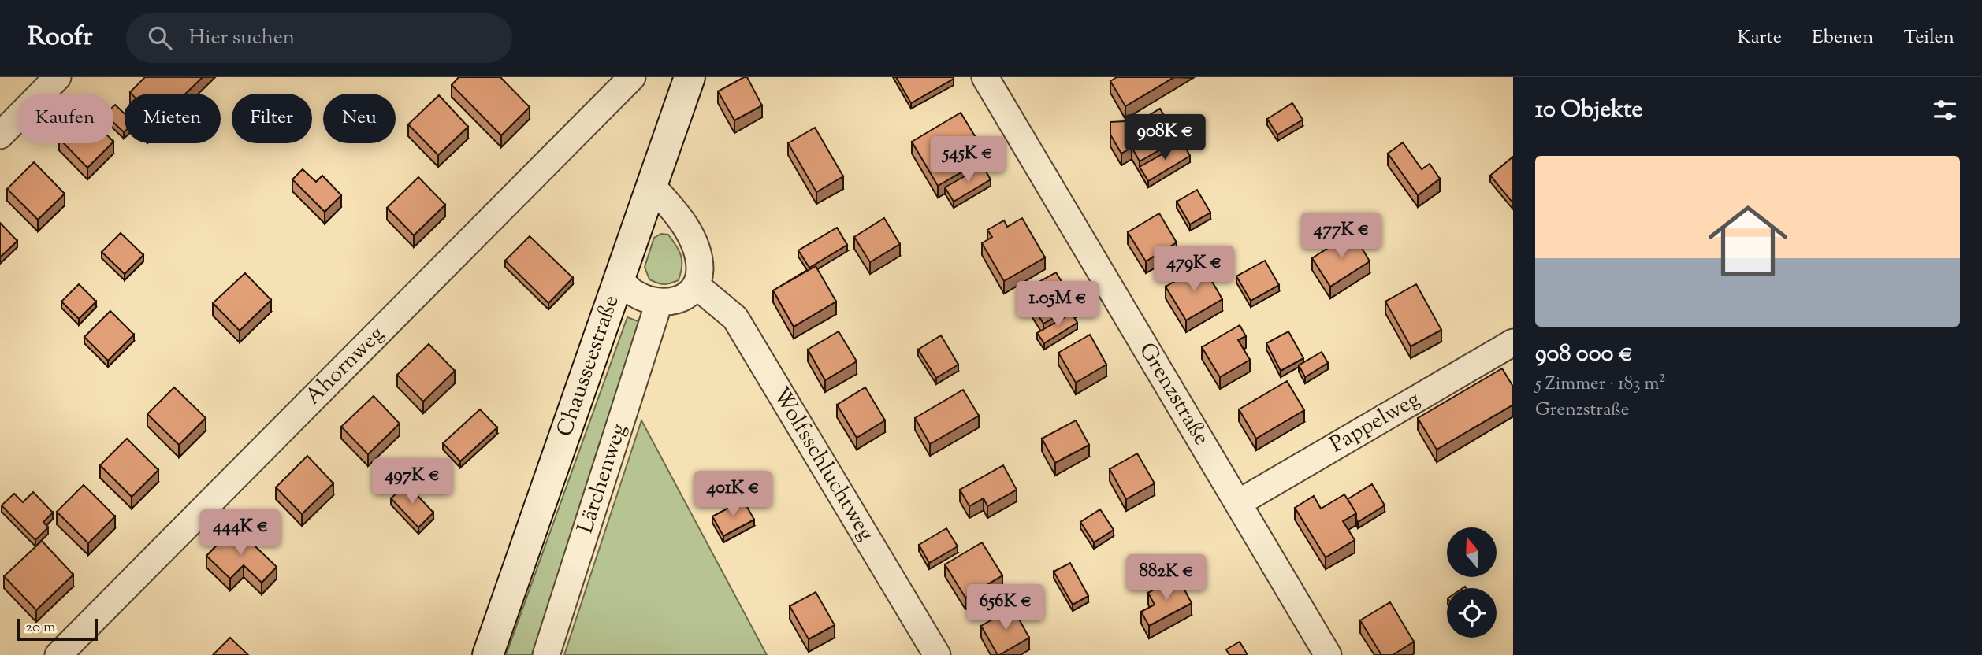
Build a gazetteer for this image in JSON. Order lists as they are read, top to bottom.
{
  "streets": {
    "main road": ["Chausseestraße"],
    "street": [
      "Ahornweg",
      "Grenzstraße",
      "Pappelweg",
      "Wolfsschluchtweg",
      "Lärchenweg"
    ]
  },
  "crossings": [
    ["Grenzstraße", "Pappelweg"]
  ],
  "scale_bar": "20 m",
  "north": "top",
  "page": {
    "header": "Roofr",
    "search": "Hier suchen",
    "nav": ["Karte", "Ebenen", "Teilen"],
    "heading": "10 Objekte",
    "chip": [
      "Kaufen",
      "Mieten",
      "Filter",
      "Neu"
    ],
    "price": [
      "908K €",
      "545K €",
      "477K €",
      "479K €",
      "1.05M €",
      "497K €",
      "401K €",
      "444K €",
      "882K €",
      "656K €"
    ],
    "list": [
      {
        "name": "908 000 €",
        "note": "5 Zimmer · 183 m² · Grenzstraße"
      }
    ],
    "scale": "20 m"
  }
}
